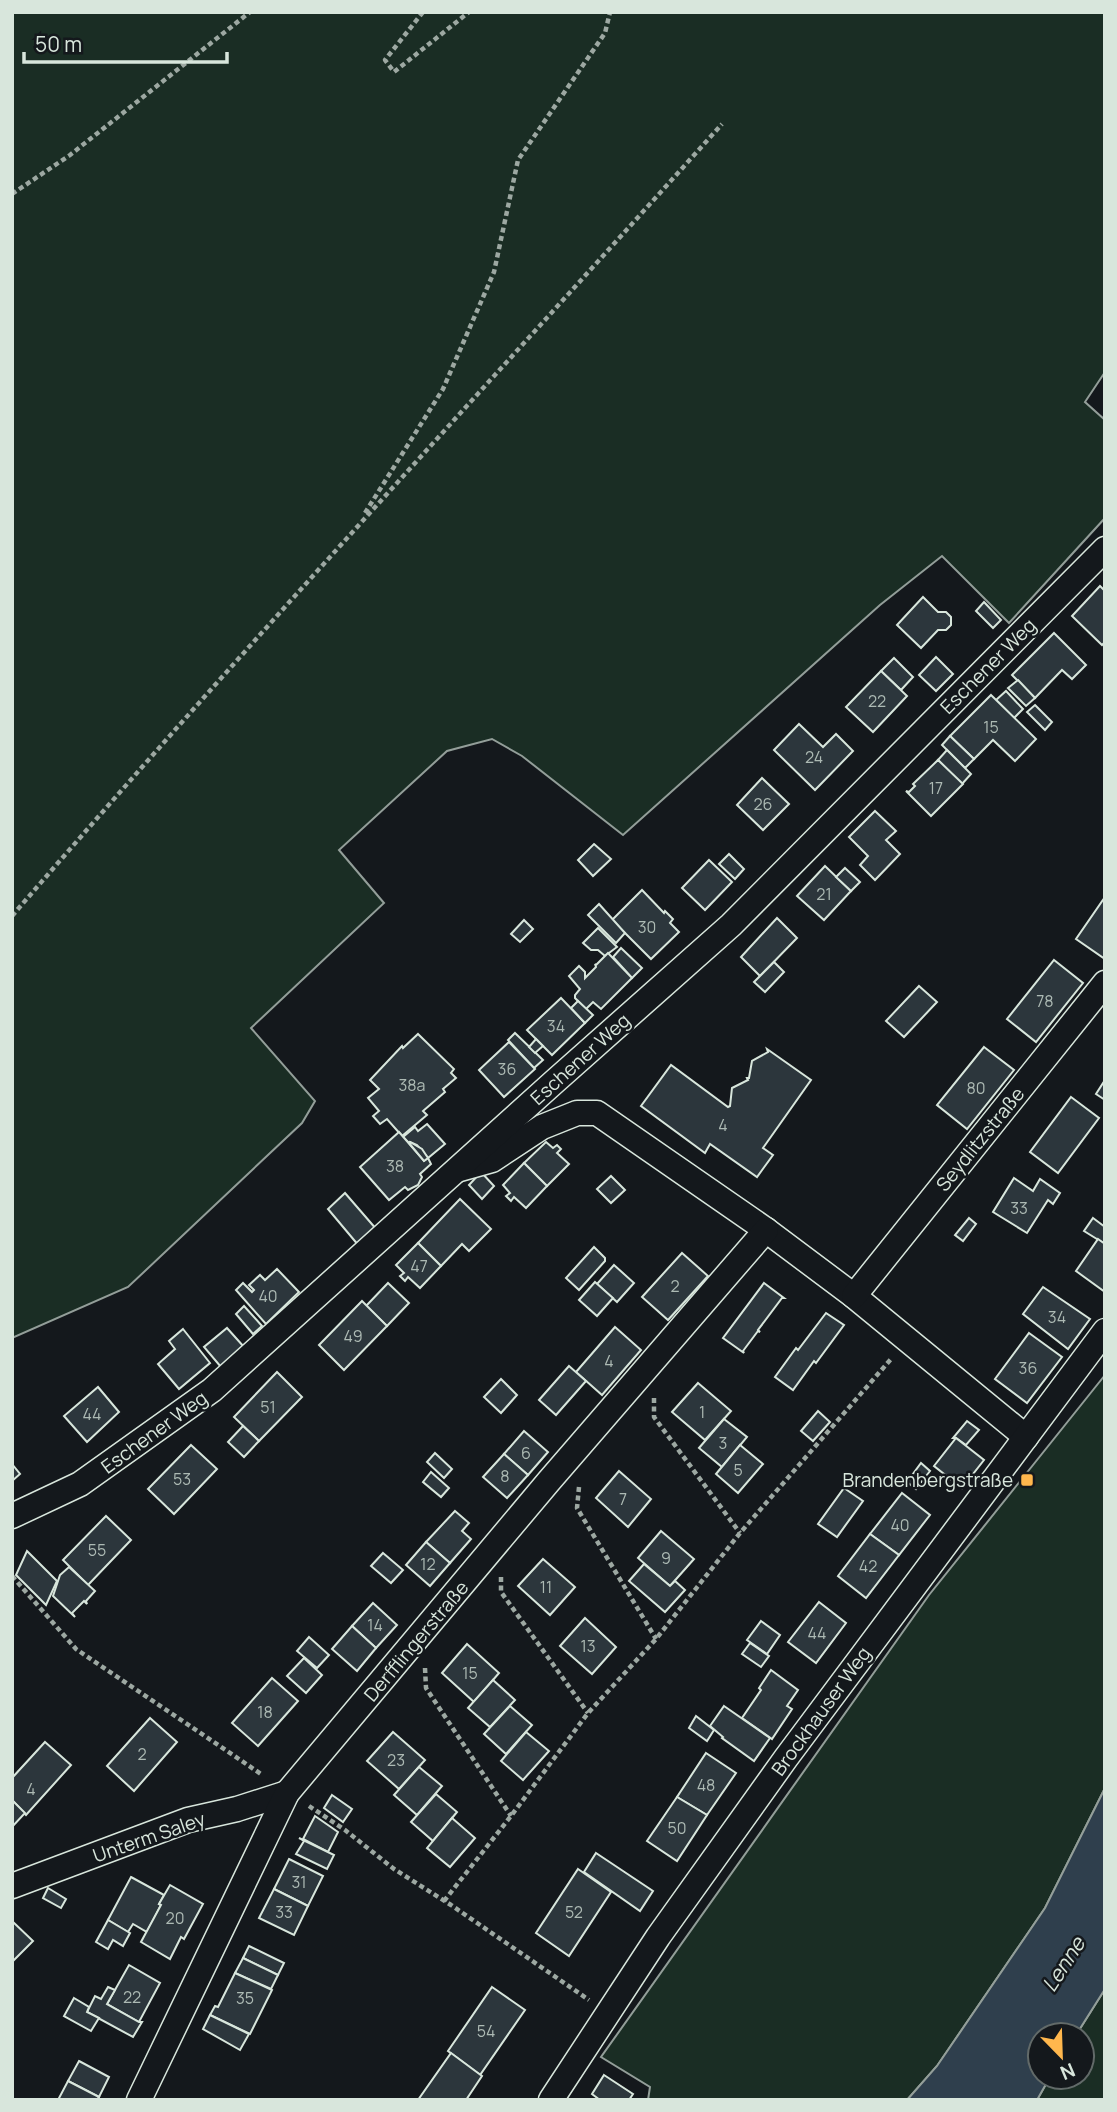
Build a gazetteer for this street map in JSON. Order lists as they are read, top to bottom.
{
  "streets": {
    "street": [
      "Eschener Weg",
      "Seydlitzstraße",
      "Derfflingerstraße",
      "Brockhauser Weg",
      "Unterm Saley"
    ]
  },
  "crossings": [
    ["Derfflingerstraße", "Unterm Saley"]
  ],
  "water": ["Lenne"],
  "places": {
    "transit": ["Brandenbergstraße"]
  },
  "house_numbers": [
    "22",
    "15",
    "24",
    "17",
    "26",
    "21",
    "30",
    "78",
    "34",
    "36",
    "38a",
    "80",
    "4",
    "38",
    "33",
    "47",
    "2",
    "40",
    "34",
    "49",
    "4",
    "36",
    "51",
    "1",
    "44",
    "3",
    "6",
    "5",
    "8",
    "53",
    "7",
    "40",
    "55",
    "9",
    "12",
    "42",
    "11",
    "14",
    "44",
    "13",
    "15",
    "18",
    "2",
    "23",
    "48",
    "4",
    "50",
    "31",
    "33",
    "52",
    "20",
    "22",
    "35",
    "54"
  ],
  "scale_bar": "50 m",
  "north": "bottom right"
}
